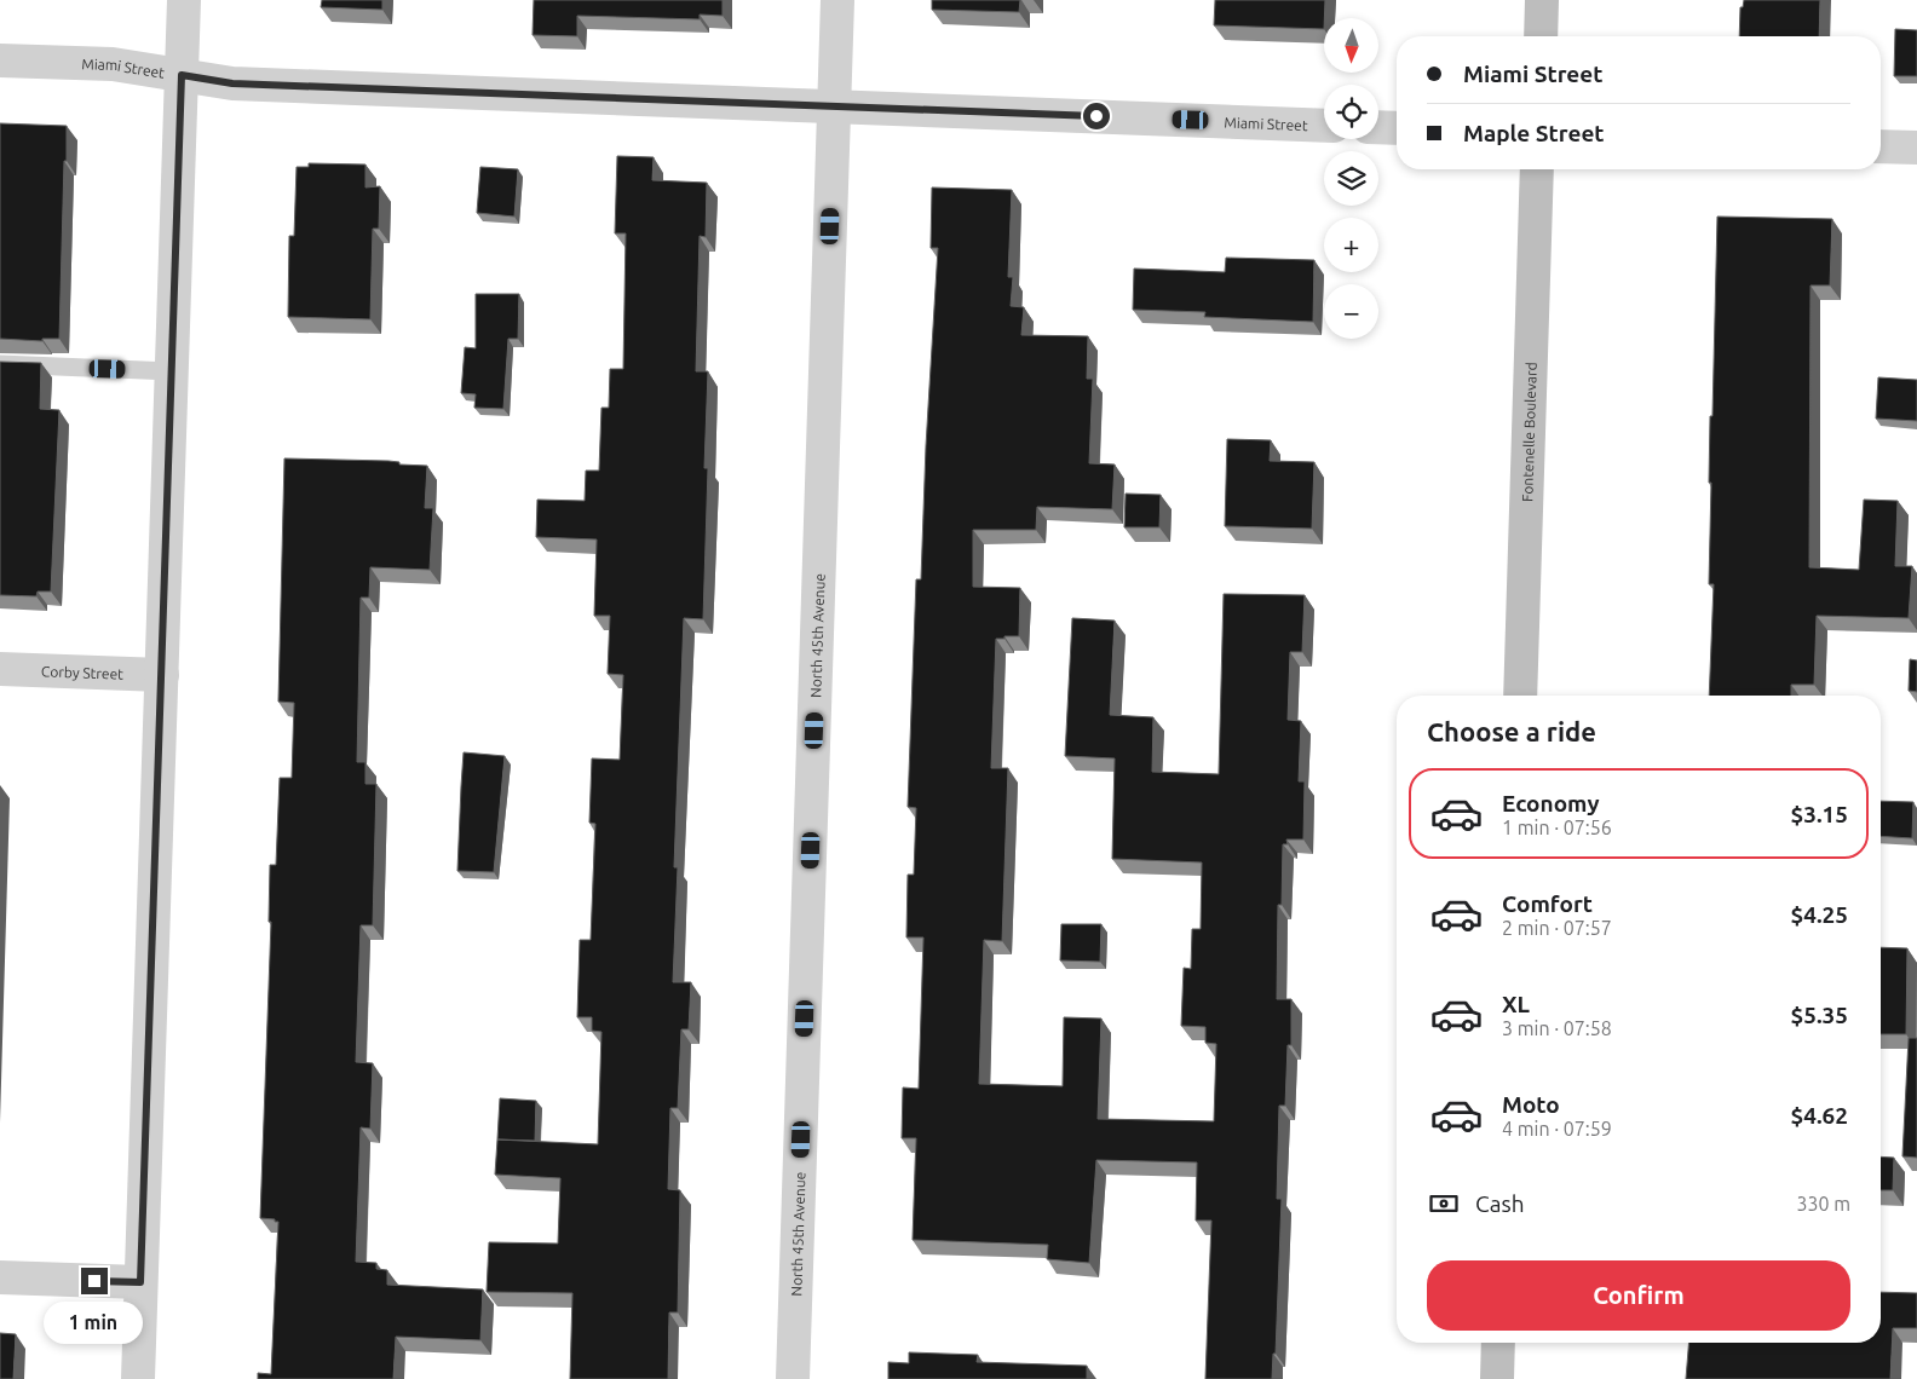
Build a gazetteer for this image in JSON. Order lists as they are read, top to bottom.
{
  "streets": {
    "main road": ["Fontenelle Boulevard"],
    "street": ["Miami Street", "North 45th Avenue", "Corby Street"]
  },
  "crossings": [
    ["Miami Street", "North 45th Avenue"]
  ],
  "north": "bottom",
  "page": {
    "map_buttons": ["+", "−"],
    "banner": ["Miami Street", "Maple Street"],
    "heading": "Choose a ride",
    "list": [
      {
        "name": "Economy",
        "note": "1 min · 07:56",
        "value": "$3.15"
      },
      {
        "name": "Comfort",
        "note": "2 min · 07:57",
        "value": "$4.25"
      },
      {
        "name": "XL",
        "note": "3 min · 07:58",
        "value": "$5.35"
      },
      {
        "name": "Moto",
        "note": "4 min · 07:59",
        "value": "$4.62"
      }
    ],
    "pay": ["Cash", "330 m"],
    "buttons": "Confirm",
    "bubble": "1 min"
  }
}
